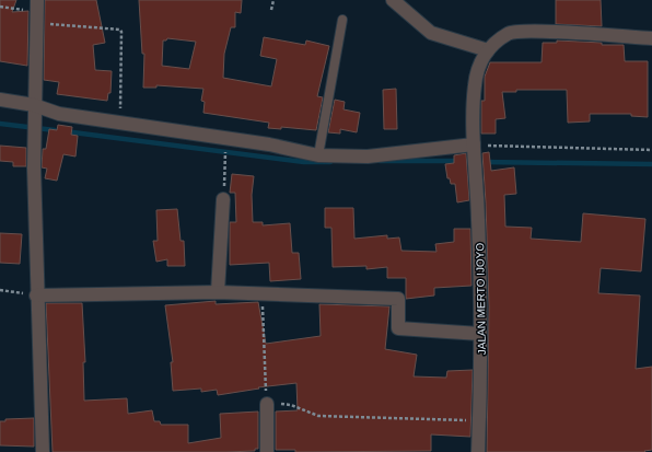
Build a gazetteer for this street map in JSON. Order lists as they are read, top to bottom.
{
  "streets": {
    "street": ["JALAN MERTO IJOYO"]
  }
}
